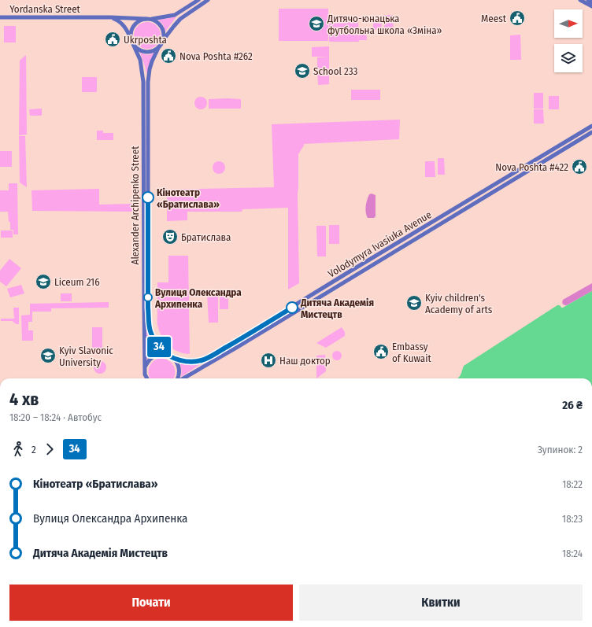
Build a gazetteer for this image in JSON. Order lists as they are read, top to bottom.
{
  "streets": {
    "main road": ["Alexander Archipenko Street", "Volodymyra Ivasiuka Avenue"]
  },
  "crossings": [
    ["Alexander Archipenko Street", "Volodymyra Ivasiuka Avenue"]
  ],
  "places": {
    "public building": [
      "Meest",
      "Ukrposhta",
      "Nova Poshta #262",
      "Nova Poshta #422",
      "Embassy of Kuwait"
    ],
    "school or university": [
      "Дитячо-юнацька футбольна школа «Зміна»",
      "School 233",
      "Liceum 216",
      "Kyiv children's Academy of arts",
      "Kyiv Slavonic University"
    ],
    "other": ["Кінотеатр «Братислава»", "Вулиця Олександра Архипенка", "Дитяча Академія Мистецтв"],
    "theatre": ["Братислава"],
    "hospital": ["Наш доктор"]
  },
  "lines": ["bus line 34"],
  "north": "right",
  "page": {
    "on_map": "34",
    "heading": ["4 хв", "18:20 – 18:24 · Автобус", "26 ₴"],
    "legs": ["2", "34", "Зупинок: 2"],
    "list": [
      {
        "name": "Кінотеатр «Братислава»",
        "value": "18:22"
      },
      {
        "name": "Вулиця Олександра Архипенка",
        "value": "18:23"
      },
      {
        "name": "Дитяча Академія Мистецтв",
        "value": "18:24"
      }
    ],
    "buttons": ["Почати", "Квитки"]
  }
}
